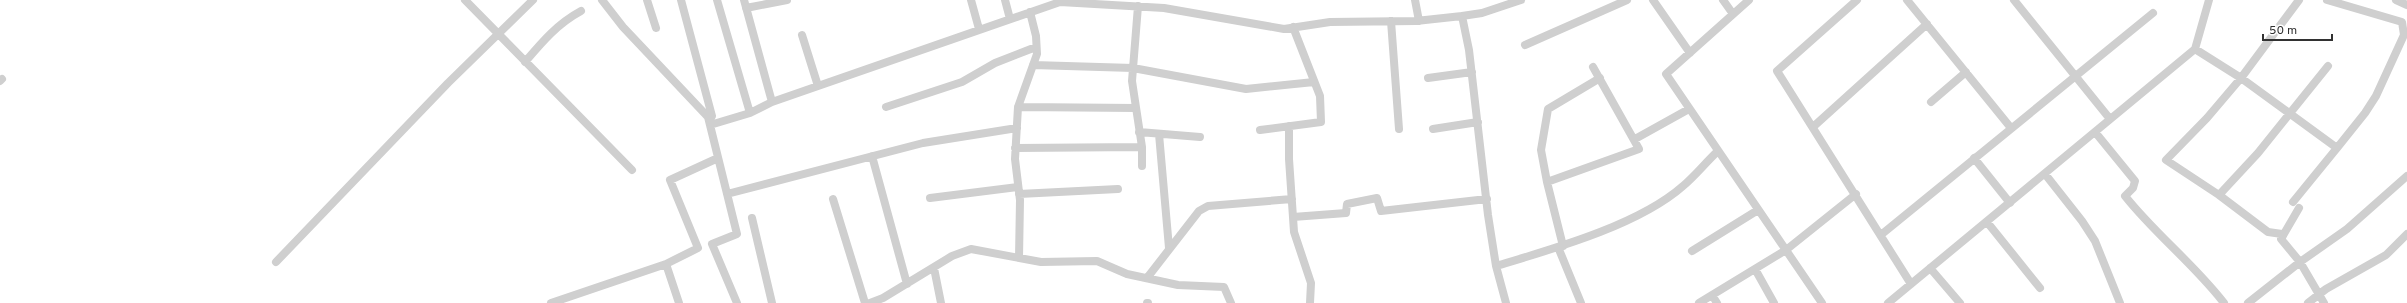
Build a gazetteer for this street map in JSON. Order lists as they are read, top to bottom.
{
  "scale_bar": "50 m"
}
